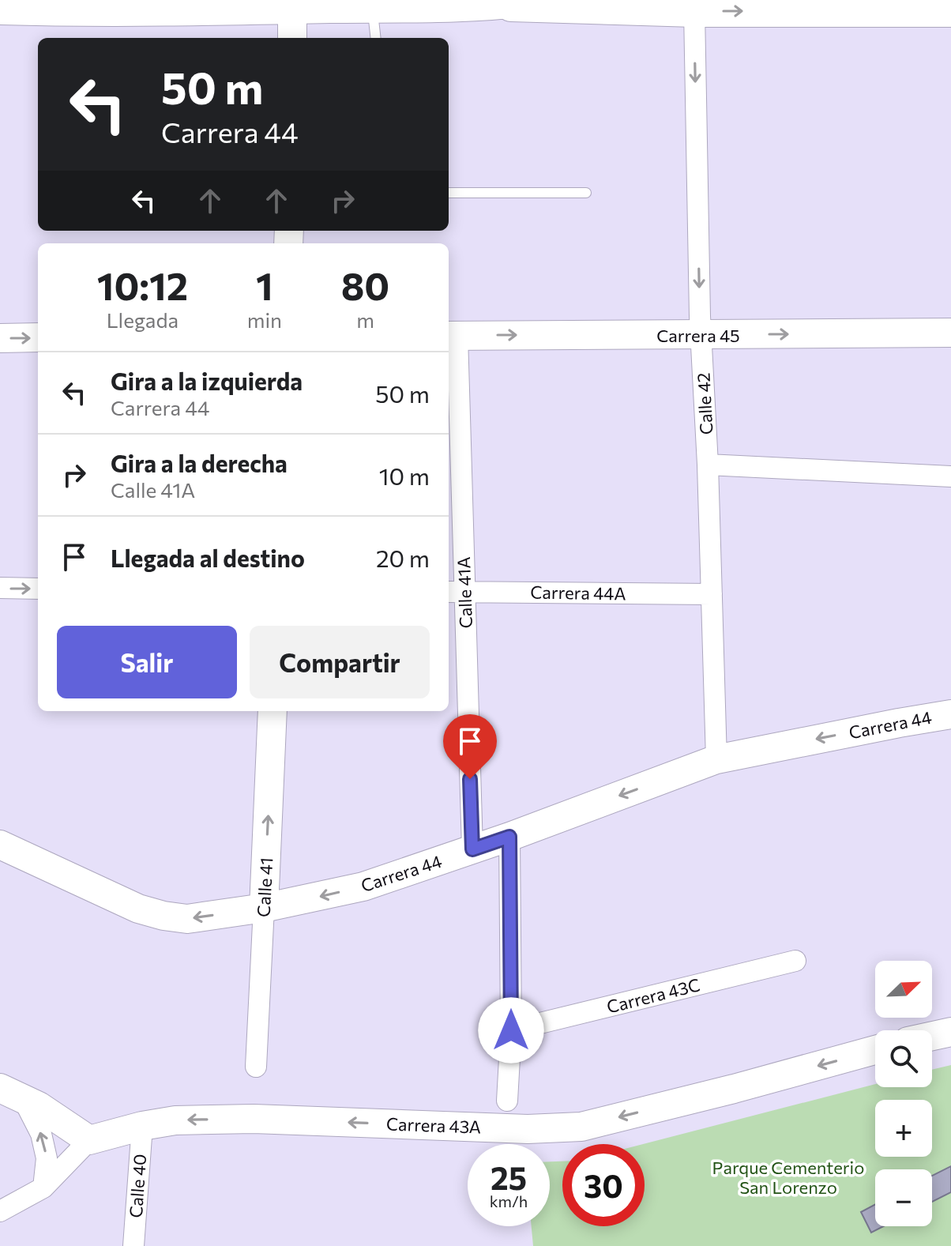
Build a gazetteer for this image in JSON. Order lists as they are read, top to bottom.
{
  "streets": {
    "street": [
      "Carrera 45",
      "Calle 42",
      "Calle 41A",
      "Carrera 44A",
      "Carrera 44",
      "Calle 41",
      "Carrera 43C",
      "Carrera 43A",
      "Calle 40"
    ]
  },
  "crossings": [
    ["Carrera 45", "Calle 42"],
    ["Carrera 45", "Calle 41A"],
    ["Calle 42", "Carrera 44A"],
    ["Calle 42", "Carrera 44"],
    ["Calle 41A", "Carrera 44A"],
    ["Calle 41A", "Carrera 44"],
    ["Carrera 44", "Calle 41"],
    ["Carrera 43A", "Calle 40"]
  ],
  "one_way": ["Calle 42", "Carrera 44", "Carrera 43A"],
  "parks": ["Parque Cementerio San Lorenzo"],
  "north": "top right",
  "page": {
    "turn": ["50 m", "Carrera 44"],
    "eta": [
      "10:12",
      "Llegada",
      "1",
      "min",
      "80",
      "m"
    ],
    "list": [
      {
        "name": "Gira a la izquierda",
        "note": "Carrera 44",
        "value": "50 m"
      },
      {
        "name": "Gira a la derecha",
        "note": "Calle 41A",
        "value": "10 m"
      },
      {
        "name": "Llegada al destino",
        "value": "20 m"
      }
    ],
    "buttons": ["Salir", "Compartir"],
    "map_buttons": ["+", "−"],
    "speed": "25 km/h",
    "limit": "30"
  }
}
